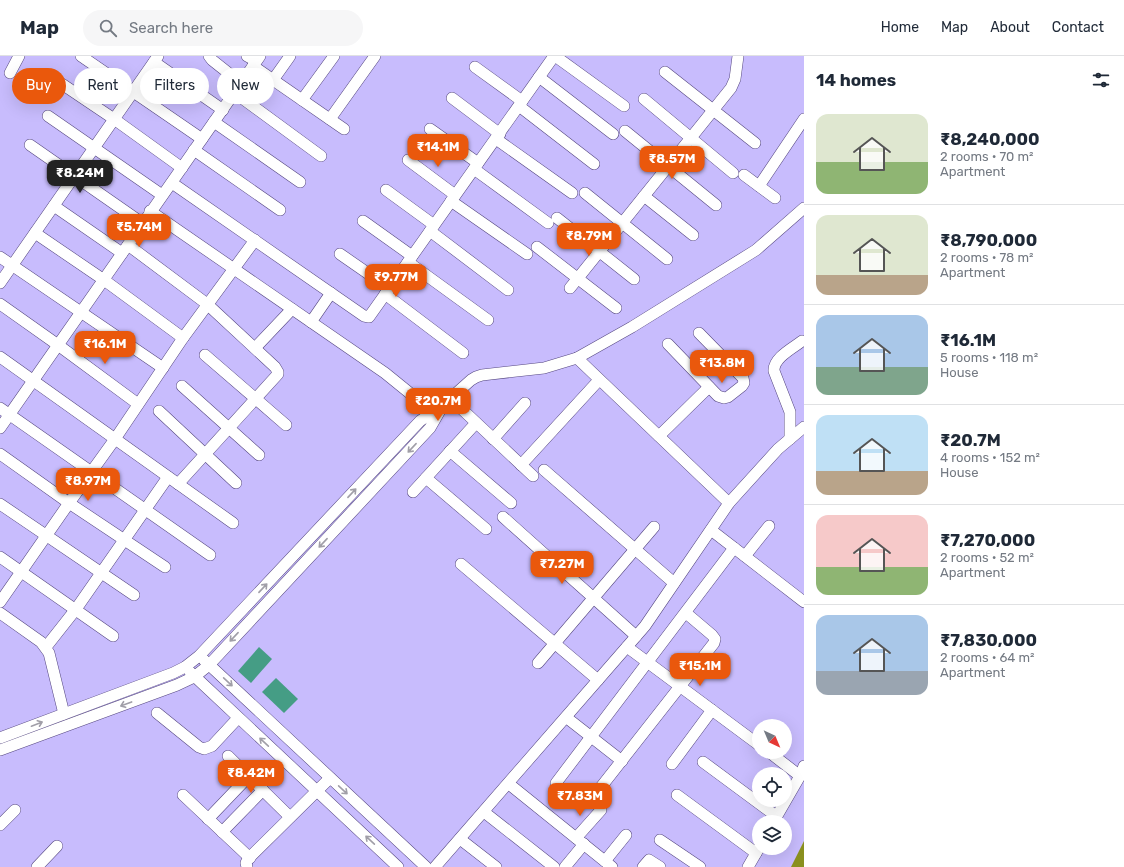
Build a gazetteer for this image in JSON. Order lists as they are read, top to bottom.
{
  "north": "bottom right",
  "page": {
    "header": "Map",
    "search": "Search here",
    "nav": [
      "Home",
      "Map",
      "About",
      "Contact"
    ],
    "heading": "14 homes",
    "chip": [
      "Buy",
      "Rent",
      "Filters",
      "New"
    ],
    "list": [
      {
        "name": "₹8,240,000",
        "note": "2 rooms · 70 m² · Apartment"
      },
      {
        "name": "₹8,790,000",
        "note": "2 rooms · 78 m² · Apartment"
      },
      {
        "name": "₹16.1M",
        "note": "5 rooms · 118 m² · House"
      },
      {
        "name": "₹20.7M",
        "note": "4 rooms · 152 m² · House"
      },
      {
        "name": "₹7,270,000",
        "note": "2 rooms · 52 m² · Apartment"
      },
      {
        "name": "₹7,830,000",
        "note": "2 rooms · 64 m² · Apartment"
      }
    ],
    "price": [
      "₹14.1M",
      "₹8.57M",
      "₹8.24M",
      "₹5.74M",
      "₹8.79M",
      "₹9.77M",
      "₹16.1M",
      "₹13.8M",
      "₹20.7M",
      "₹8.97M",
      "₹7.27M",
      "₹15.1M",
      "₹8.42M",
      "₹7.83M"
    ]
  }
}
